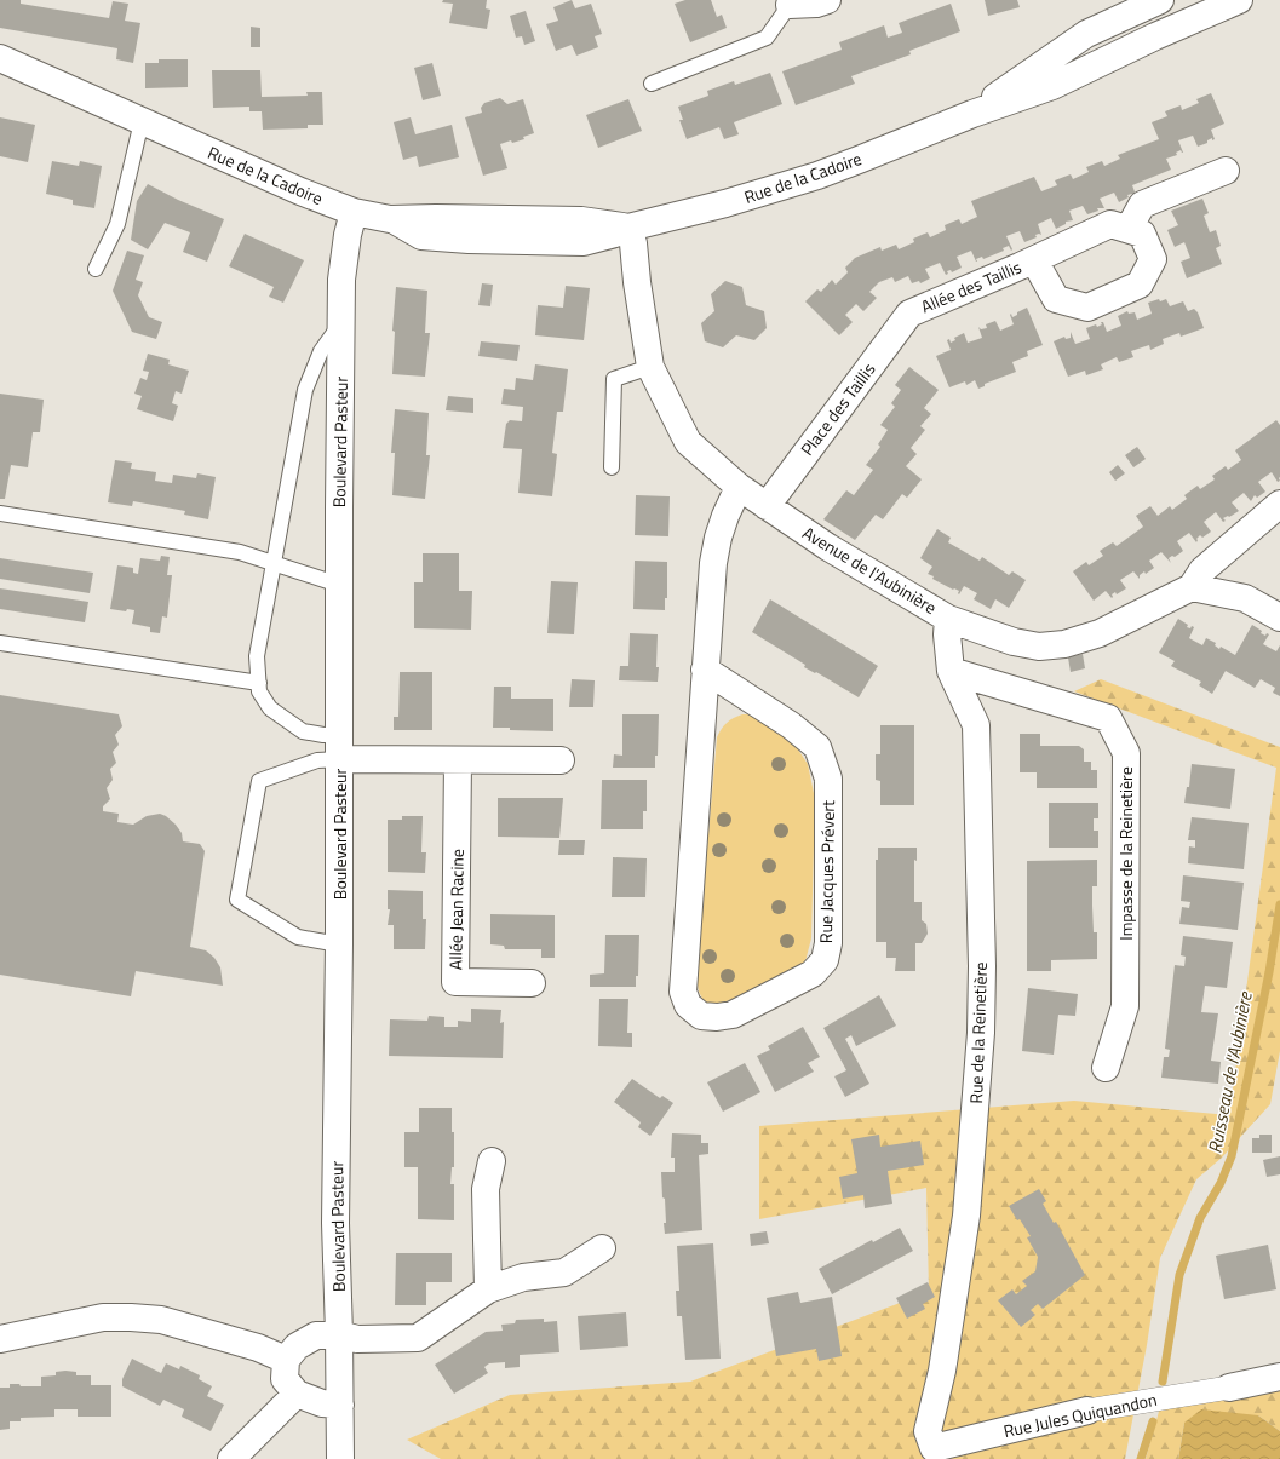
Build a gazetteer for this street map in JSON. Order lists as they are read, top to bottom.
{
  "streets": {
    "street": [
      "Rue de la Cadoire",
      "Allée des Taillis",
      "Place des Taillis",
      "Boulevard Pasteur",
      "Avenue de l'Aubinière",
      "Impasse de la Reinetière",
      "Rue Jacques Prévert",
      "Allée Jean Racine",
      "Rue de la Reinetière",
      "Rue Jules Quiquandon"
    ]
  },
  "crossings": [
    ["Rue de la Cadoire", "Boulevard Pasteur"],
    ["Rue de la Cadoire", "Avenue de l'Aubinière"],
    ["Allée des Taillis", "Place des Taillis"],
    ["Place des Taillis", "Avenue de l'Aubinière"],
    ["Avenue de l'Aubinière", "Rue Jacques Prévert"],
    ["Avenue de l'Aubinière", "Rue de la Reinetière"],
    ["Impasse de la Reinetière", "Rue de la Reinetière"],
    ["Rue de la Reinetière", "Rue Jules Quiquandon"]
  ],
  "water": ["Ruisseau de l'Aubinière"]
}
